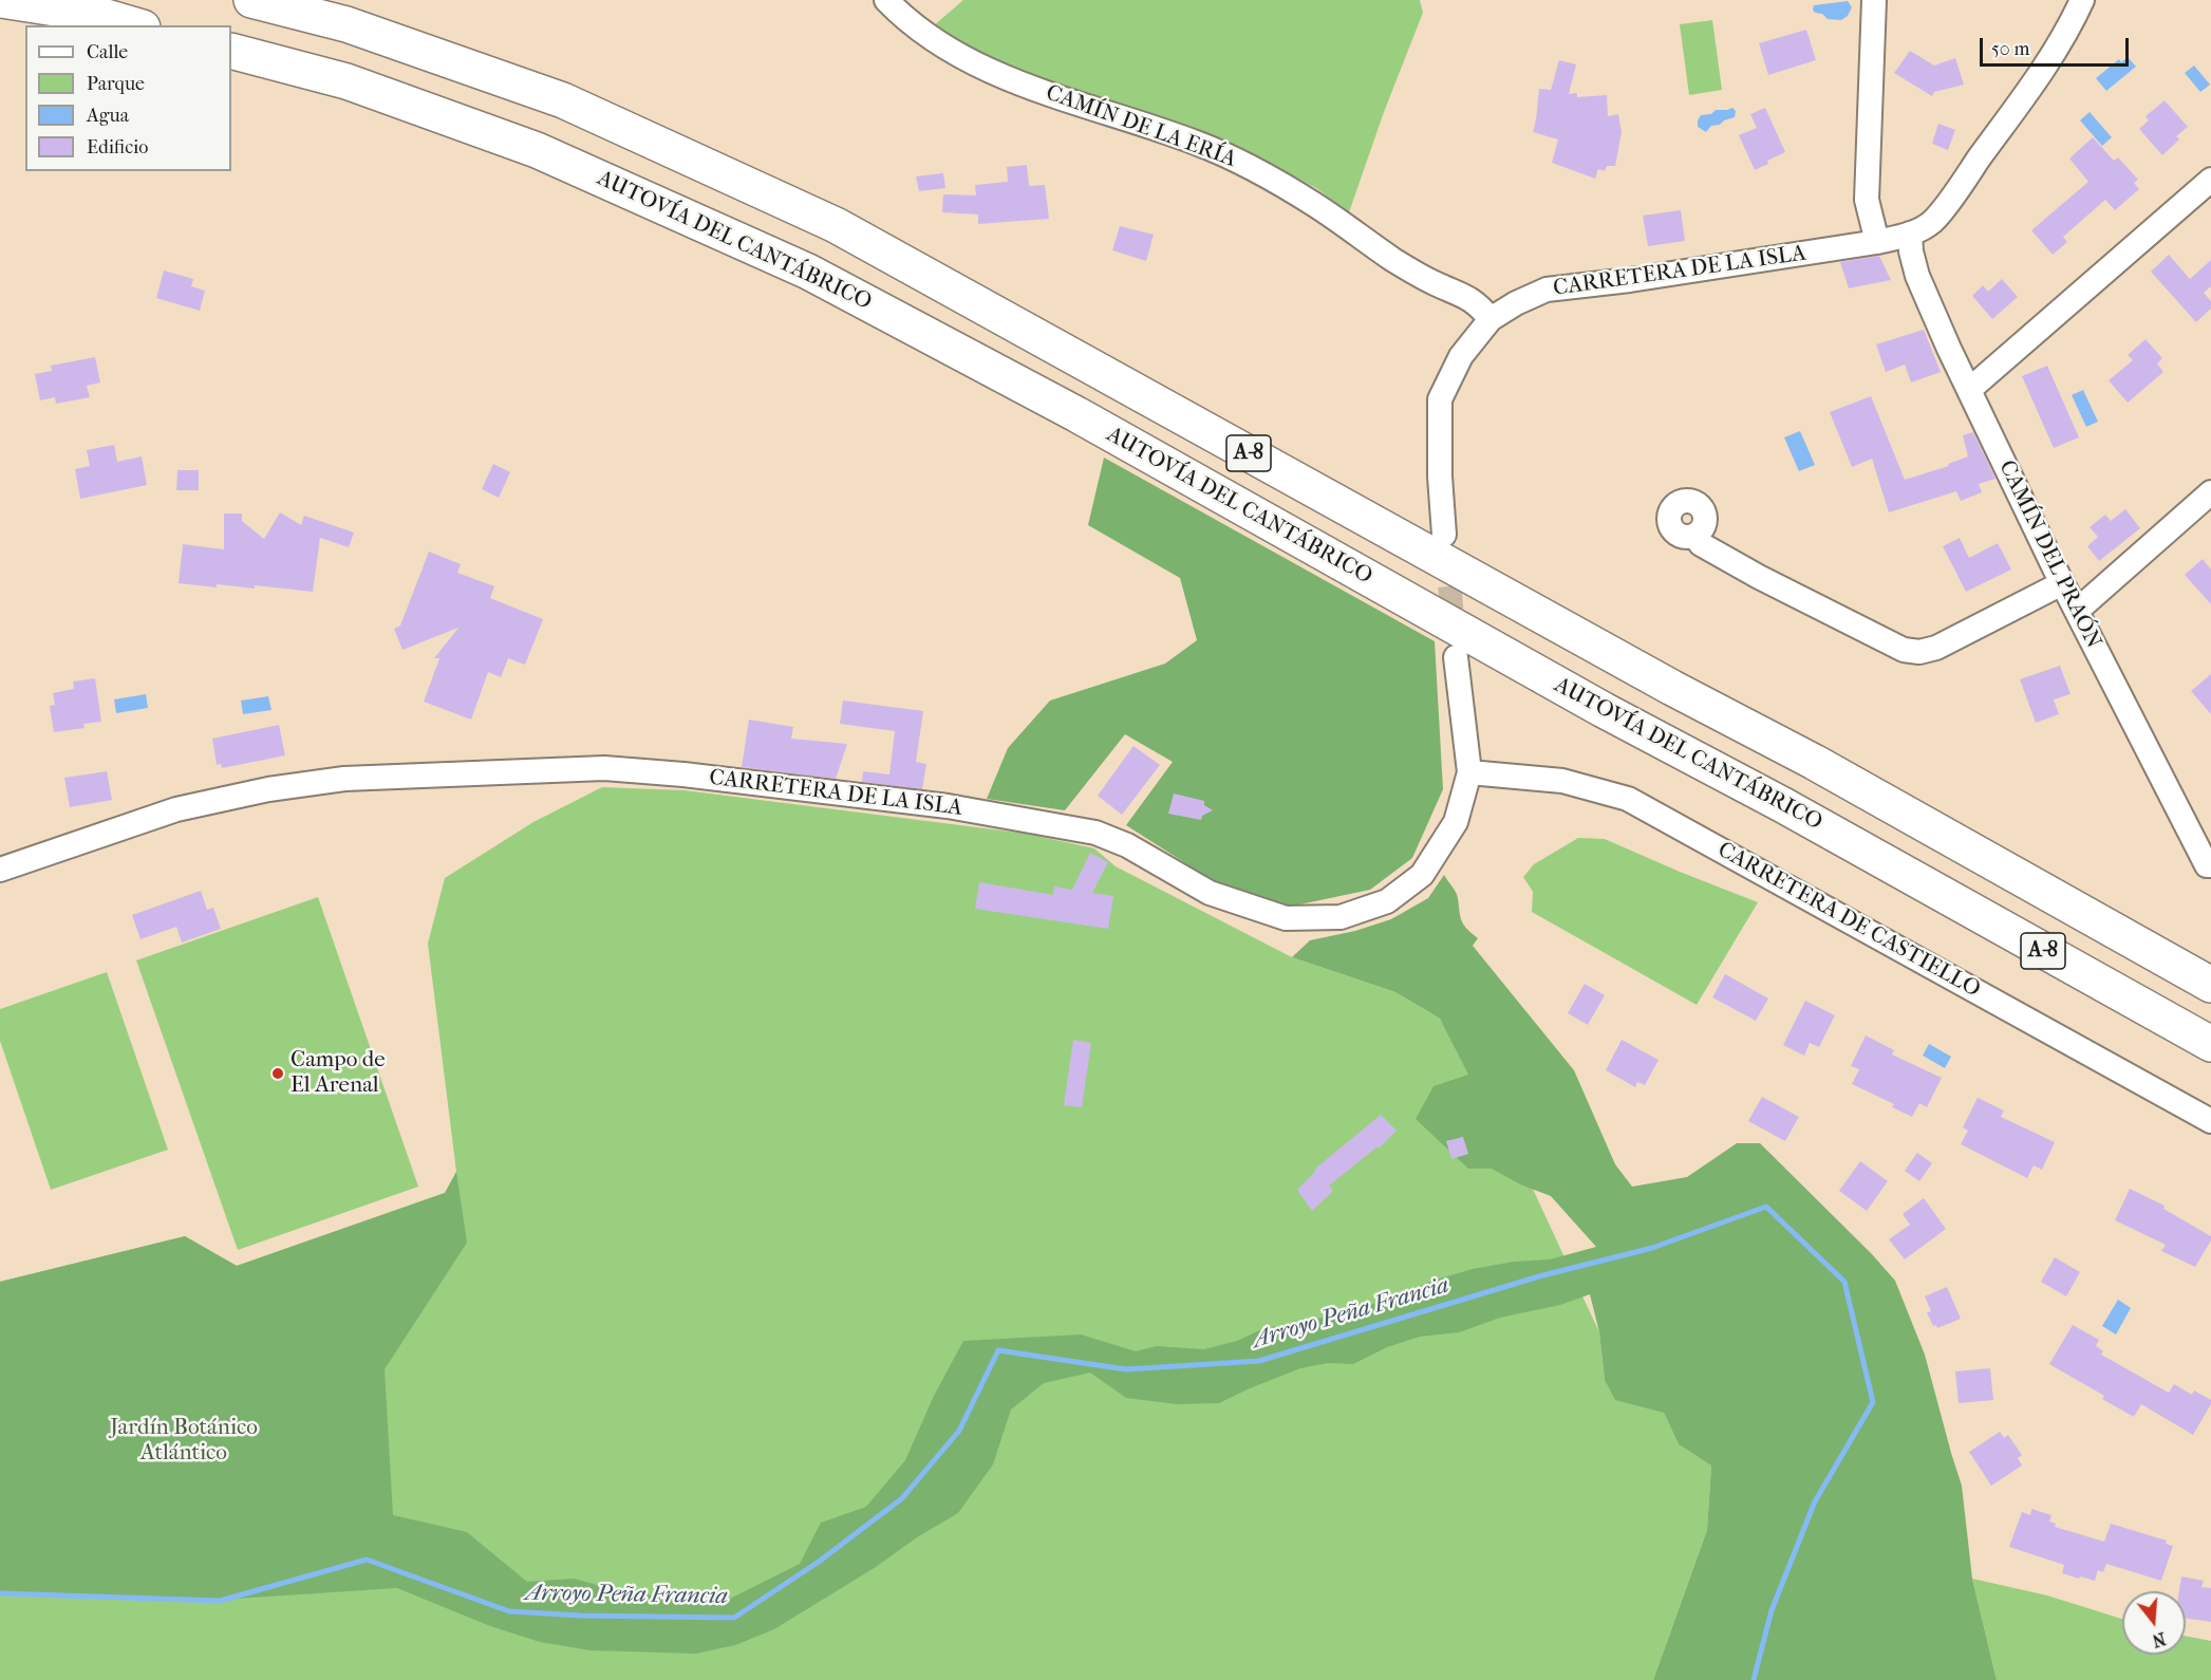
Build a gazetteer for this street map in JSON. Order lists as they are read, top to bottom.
{
  "streets": {
    "highway": ["AUTOVÍA DEL CANTÁBRICO", "A-8"],
    "street": [
      "CAMÍN DE LA ERÍA",
      "CARRETERA DE LA ISLA",
      "CAMÍN DEL PRAÓN",
      "CARRETERA DE CASTIELLO"
    ]
  },
  "crossings": [
    ["CAMÍN DE LA ERÍA", "CARRETERA DE LA ISLA"],
    ["CARRETERA DE LA ISLA", "CAMÍN DEL PRAÓN"],
    ["CARRETERA DE LA ISLA", "CARRETERA DE CASTIELLO"]
  ],
  "water": ["Arroyo Peña Francia"],
  "parks": ["Jardín Botánico Atlántico"],
  "places": ["Campo de El Arenal"],
  "legend": [
    "Calle",
    "Parque",
    "Agua",
    "Edificio"
  ],
  "scale_bar": "50 m",
  "north": "bottom"
}
